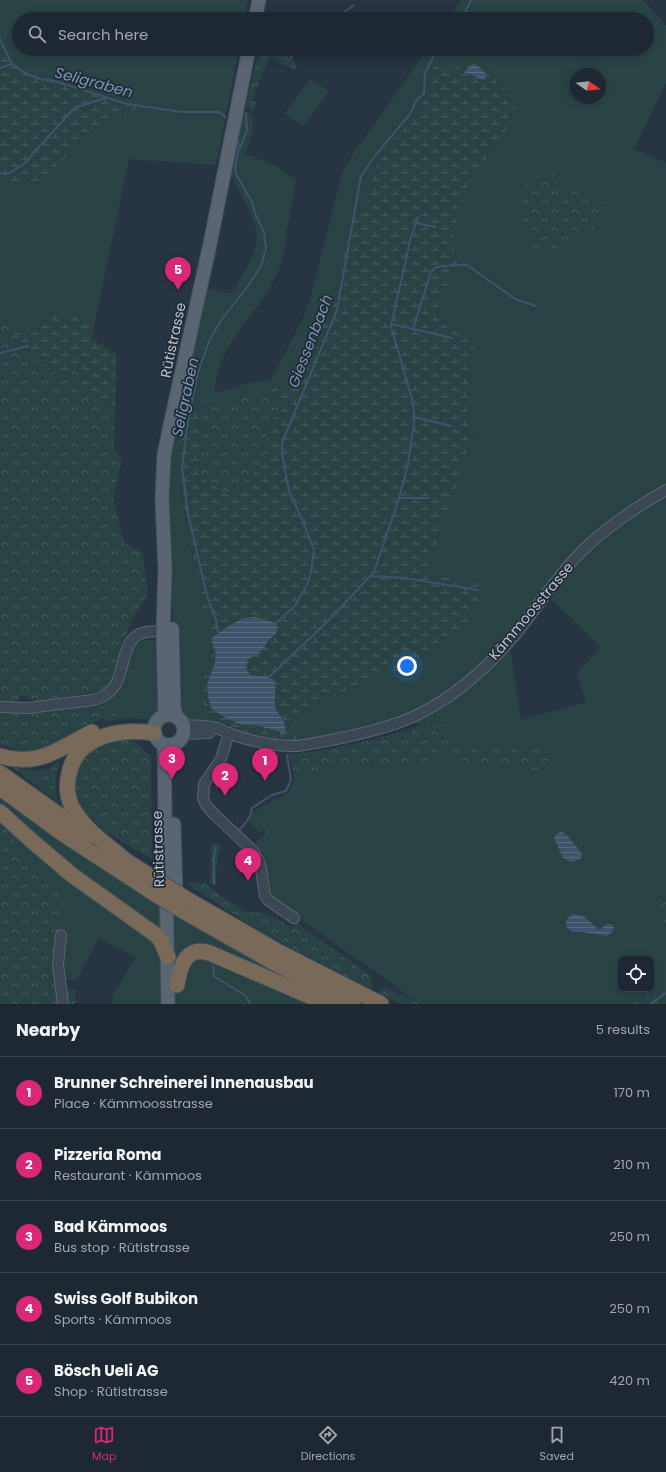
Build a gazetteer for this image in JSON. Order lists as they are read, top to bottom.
{
  "streets": {
    "main road": ["Rütistrasse"],
    "street": ["Kämmoosstrasse"]
  },
  "crossings": [
    ["Rütistrasse", "Kämmoosstrasse"]
  ],
  "water": ["Seligraben", "Giessenbach"],
  "north": "right",
  "page": {
    "search": "Search here",
    "pins": [
      "5",
      "3",
      "1",
      "2",
      "4"
    ],
    "heading": ["Nearby", "5 results"],
    "list": [
      {
        "mark": "1",
        "name": "Brunner Schreinerei Innenausbau",
        "note": "Place · Kämmoosstrasse",
        "value": "170 m"
      },
      {
        "mark": "2",
        "name": "Pizzeria Roma",
        "note": "Restaurant · Kämmoos",
        "value": "210 m"
      },
      {
        "mark": "3",
        "name": "Bad Kämmoos",
        "note": "Bus stop · Rütistrasse",
        "value": "250 m"
      },
      {
        "mark": "4",
        "name": "Swiss Golf Bubikon",
        "note": "Sports · Kämmoos",
        "value": "250 m"
      },
      {
        "mark": "5",
        "name": "Bösch Ueli AG",
        "note": "Shop · Rütistrasse",
        "value": "420 m"
      }
    ],
    "nav": ["Map", "Directions", "Saved"]
  }
}
